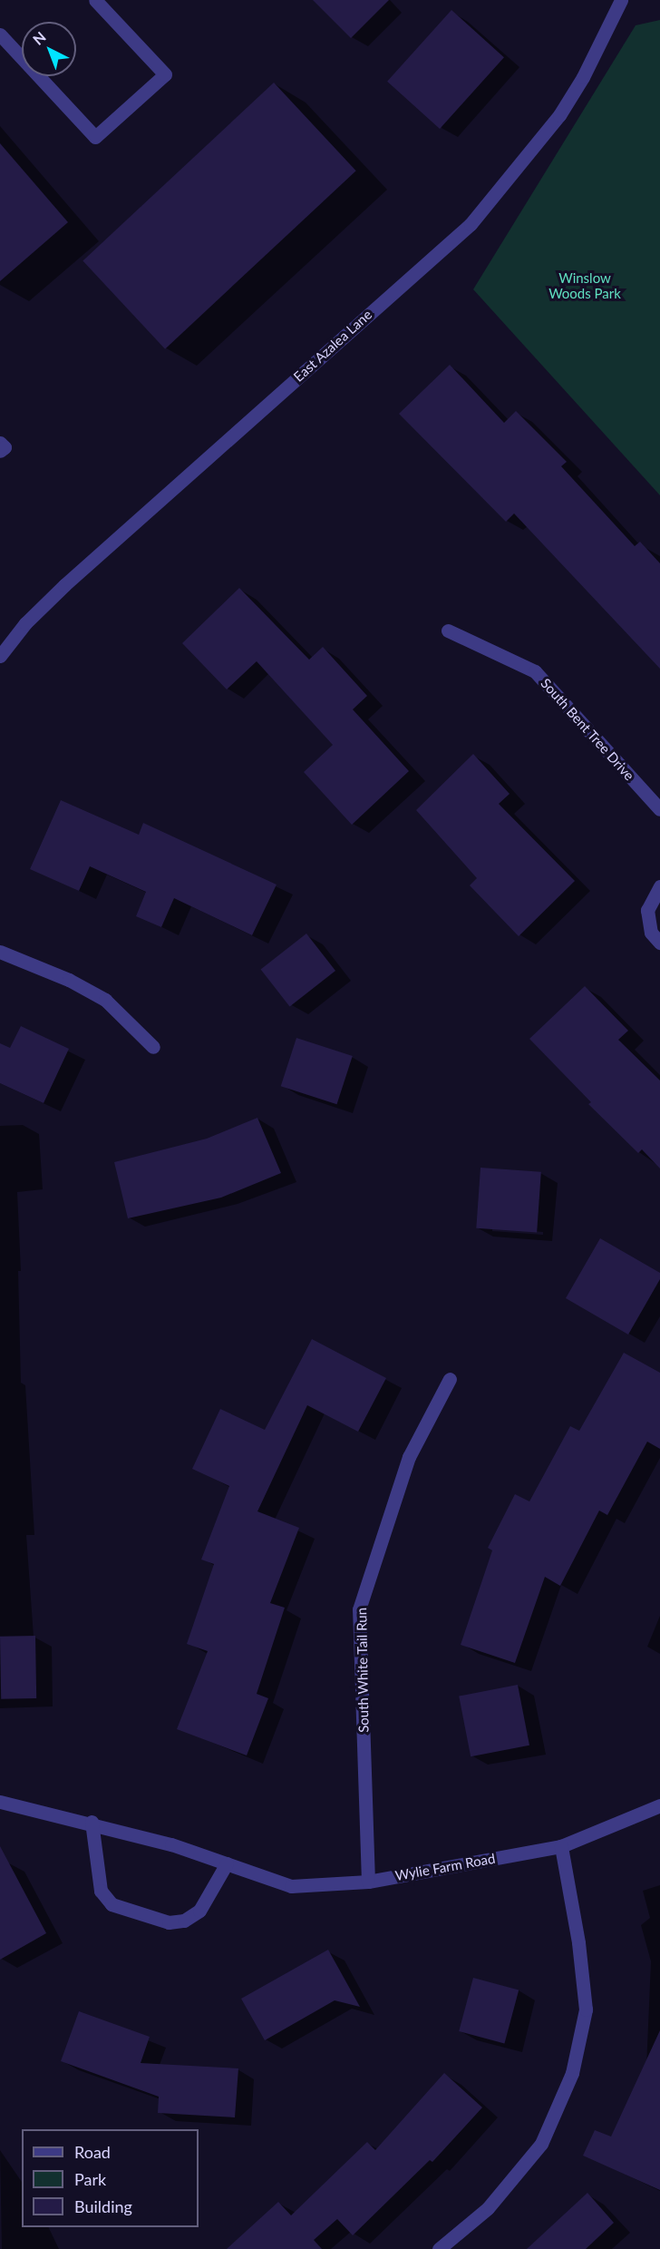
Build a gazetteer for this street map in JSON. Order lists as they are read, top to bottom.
{
  "streets": {
    "street": [
      "East Azalea Lane",
      "South Bent Tree Drive",
      "South White Tail Run",
      "Wylie Farm Road"
    ]
  },
  "crossings": [
    ["South White Tail Run", "Wylie Farm Road"]
  ],
  "parks": ["Winslow Woods Park"],
  "legend": ["Road", "Park", "Building"],
  "north": "top left"
}
